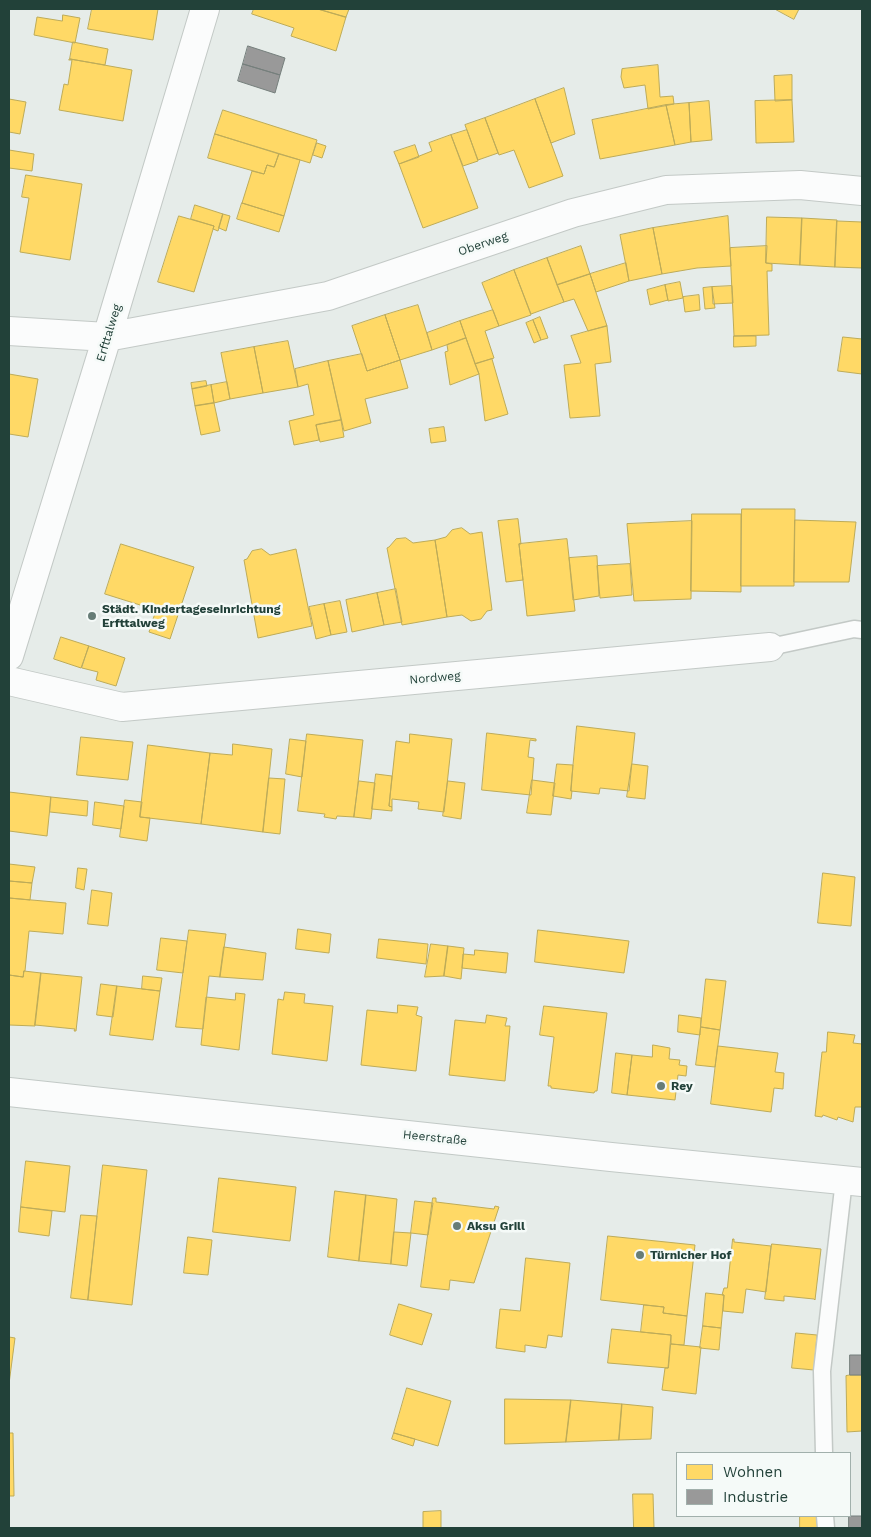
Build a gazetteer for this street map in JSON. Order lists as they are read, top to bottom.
{
  "streets": {
    "street": [
      "Oberweg",
      "Erfttalweg",
      "Nordweg",
      "Heerstraße"
    ]
  },
  "crossings": [
    ["Oberweg", "Erfttalweg"]
  ],
  "places": [
    "Städt. Kindertageseinrichtung Erfttalweg",
    "Rey",
    "Aksu Grill",
    "Türnicher Hof"
  ],
  "legend": ["Wohnen", "Industrie"]
}
